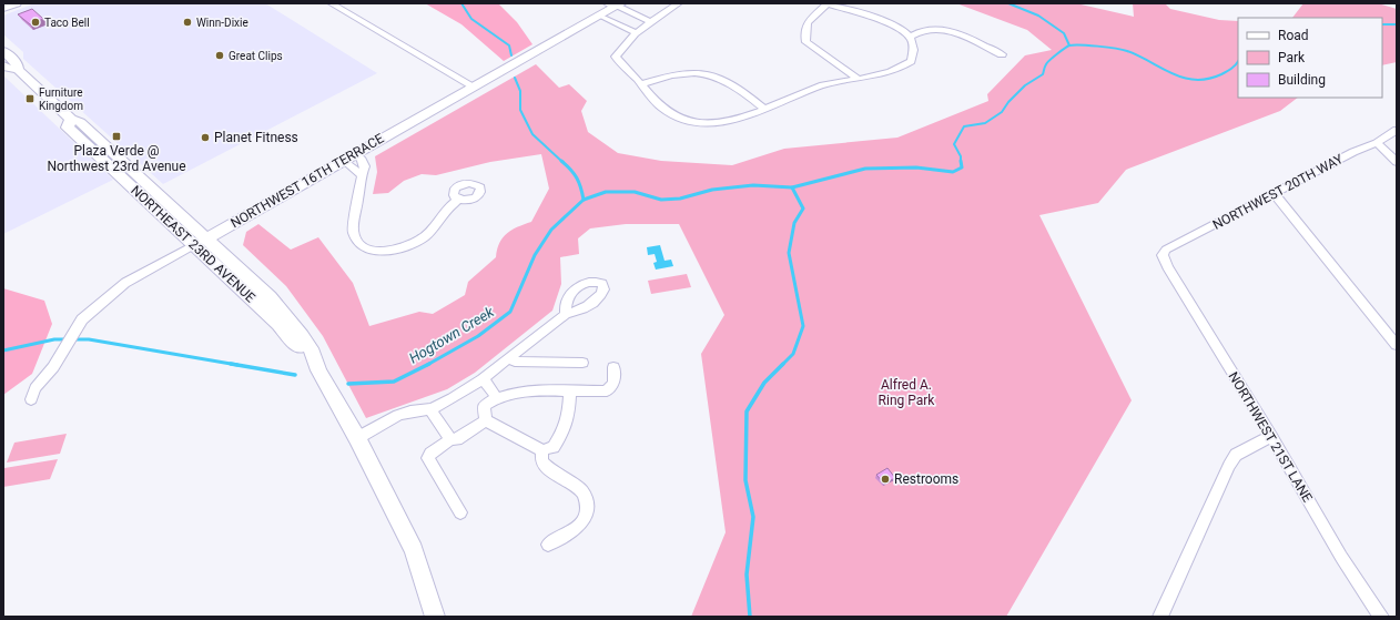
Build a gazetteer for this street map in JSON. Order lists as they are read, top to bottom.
{
  "streets": {
    "street": [
      "NORTHWEST 16TH TERRACE",
      "NORTHWEST 20TH WAY",
      "NORTHEAST 23RD AVENUE",
      "NORTHWEST 21ST LANE"
    ]
  },
  "crossings": [
    ["NORTHWEST 16TH TERRACE", "NORTHEAST 23RD AVENUE"],
    ["NORTHWEST 20TH WAY", "NORTHWEST 21ST LANE"]
  ],
  "water": ["Hogtown Creek"],
  "parks": ["Alfred A. Ring Park"],
  "places": {
    "other": [
      "Taco Bell",
      "Winn-Dixie",
      "Great Clips",
      "Planet Fitness",
      "Restrooms"
    ],
    "transit": ["Furniture Kingdom", "Plaza Verde @ Northwest 23rd Avenue"]
  },
  "legend": ["Road", "Park", "Building"]
}
